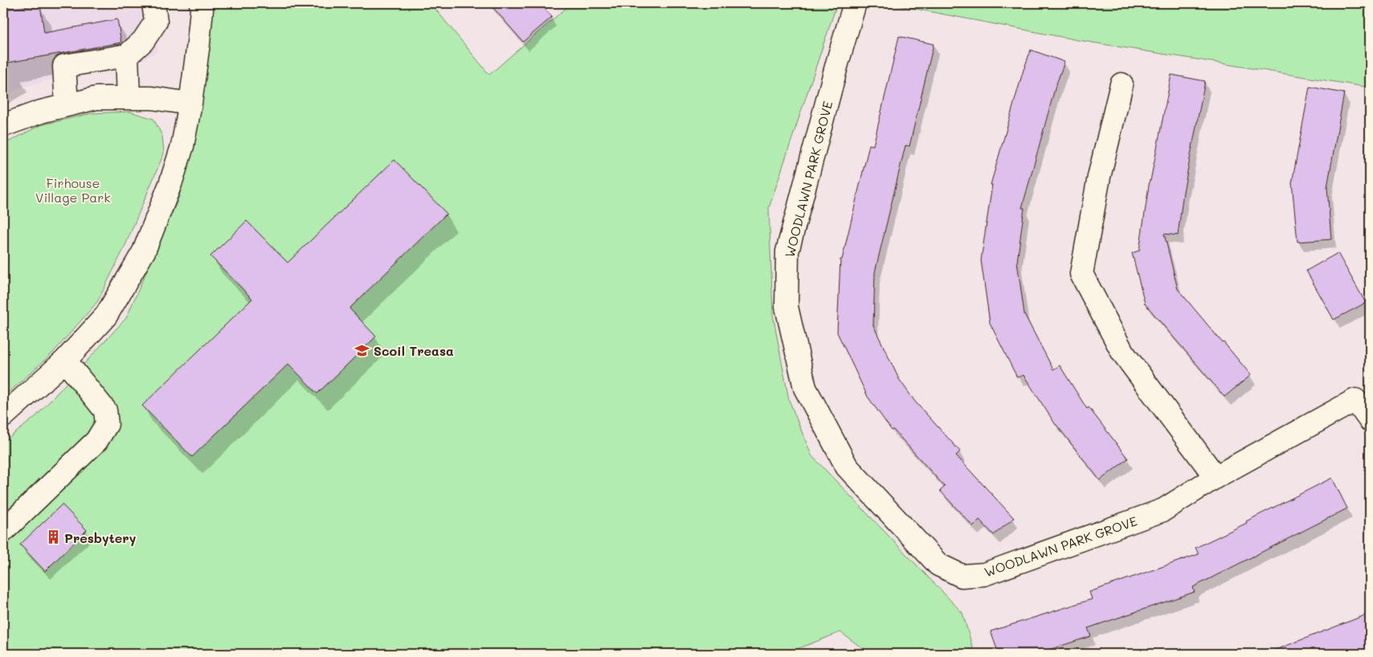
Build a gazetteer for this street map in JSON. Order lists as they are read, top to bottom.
{
  "streets": {
    "street": ["WOODLAWN PARK GROVE"]
  },
  "parks": ["Firhouse Village Park"],
  "places": {
    "school or university": ["Scoil Treasa"],
    "building": ["Presbytery"]
  }
}
